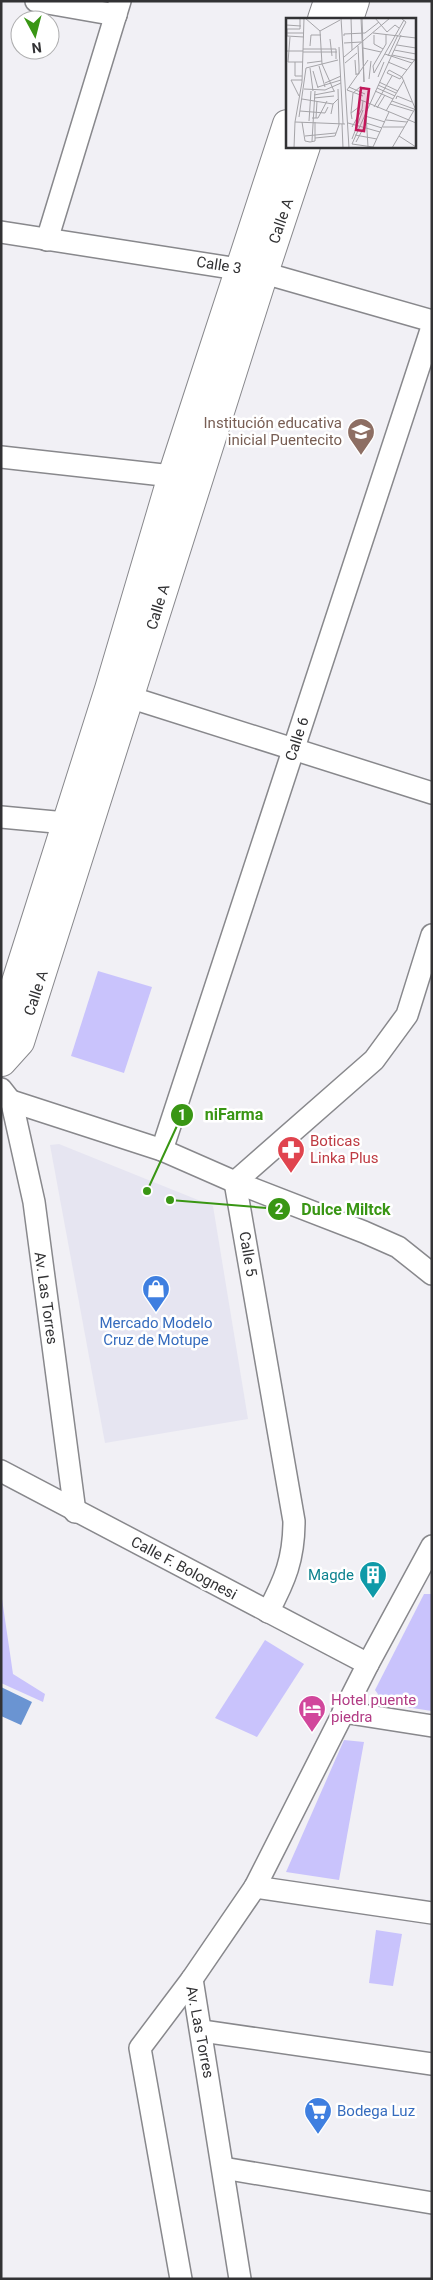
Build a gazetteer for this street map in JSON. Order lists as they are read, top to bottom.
{
  "streets": {
    "street": [
      "Calle A",
      "Calle 3",
      "Calle 6",
      "Calle 5",
      "Av. Las Torres",
      "Calle F. Bolognesi"
    ]
  },
  "crossings": [
    ["Calle A", "Calle 3"],
    ["Calle 5", "Calle F. Bolognesi"],
    ["Av. Las Torres", "Calle F. Bolognesi"]
  ],
  "places": {
    "school or university": ["Institución educativa inicial Puentecito"],
    "pharmacy": ["Boticas Linka Plus"],
    "other": ["niFarma", "Dulce Miltck"],
    "shop": ["Mercado Modelo Cruz de Motupe"],
    "building": ["Magde"],
    "hotel": ["Hotel puente piedra"],
    "supermarket": ["Bodega Luz"]
  },
  "north": "bottom"
}
